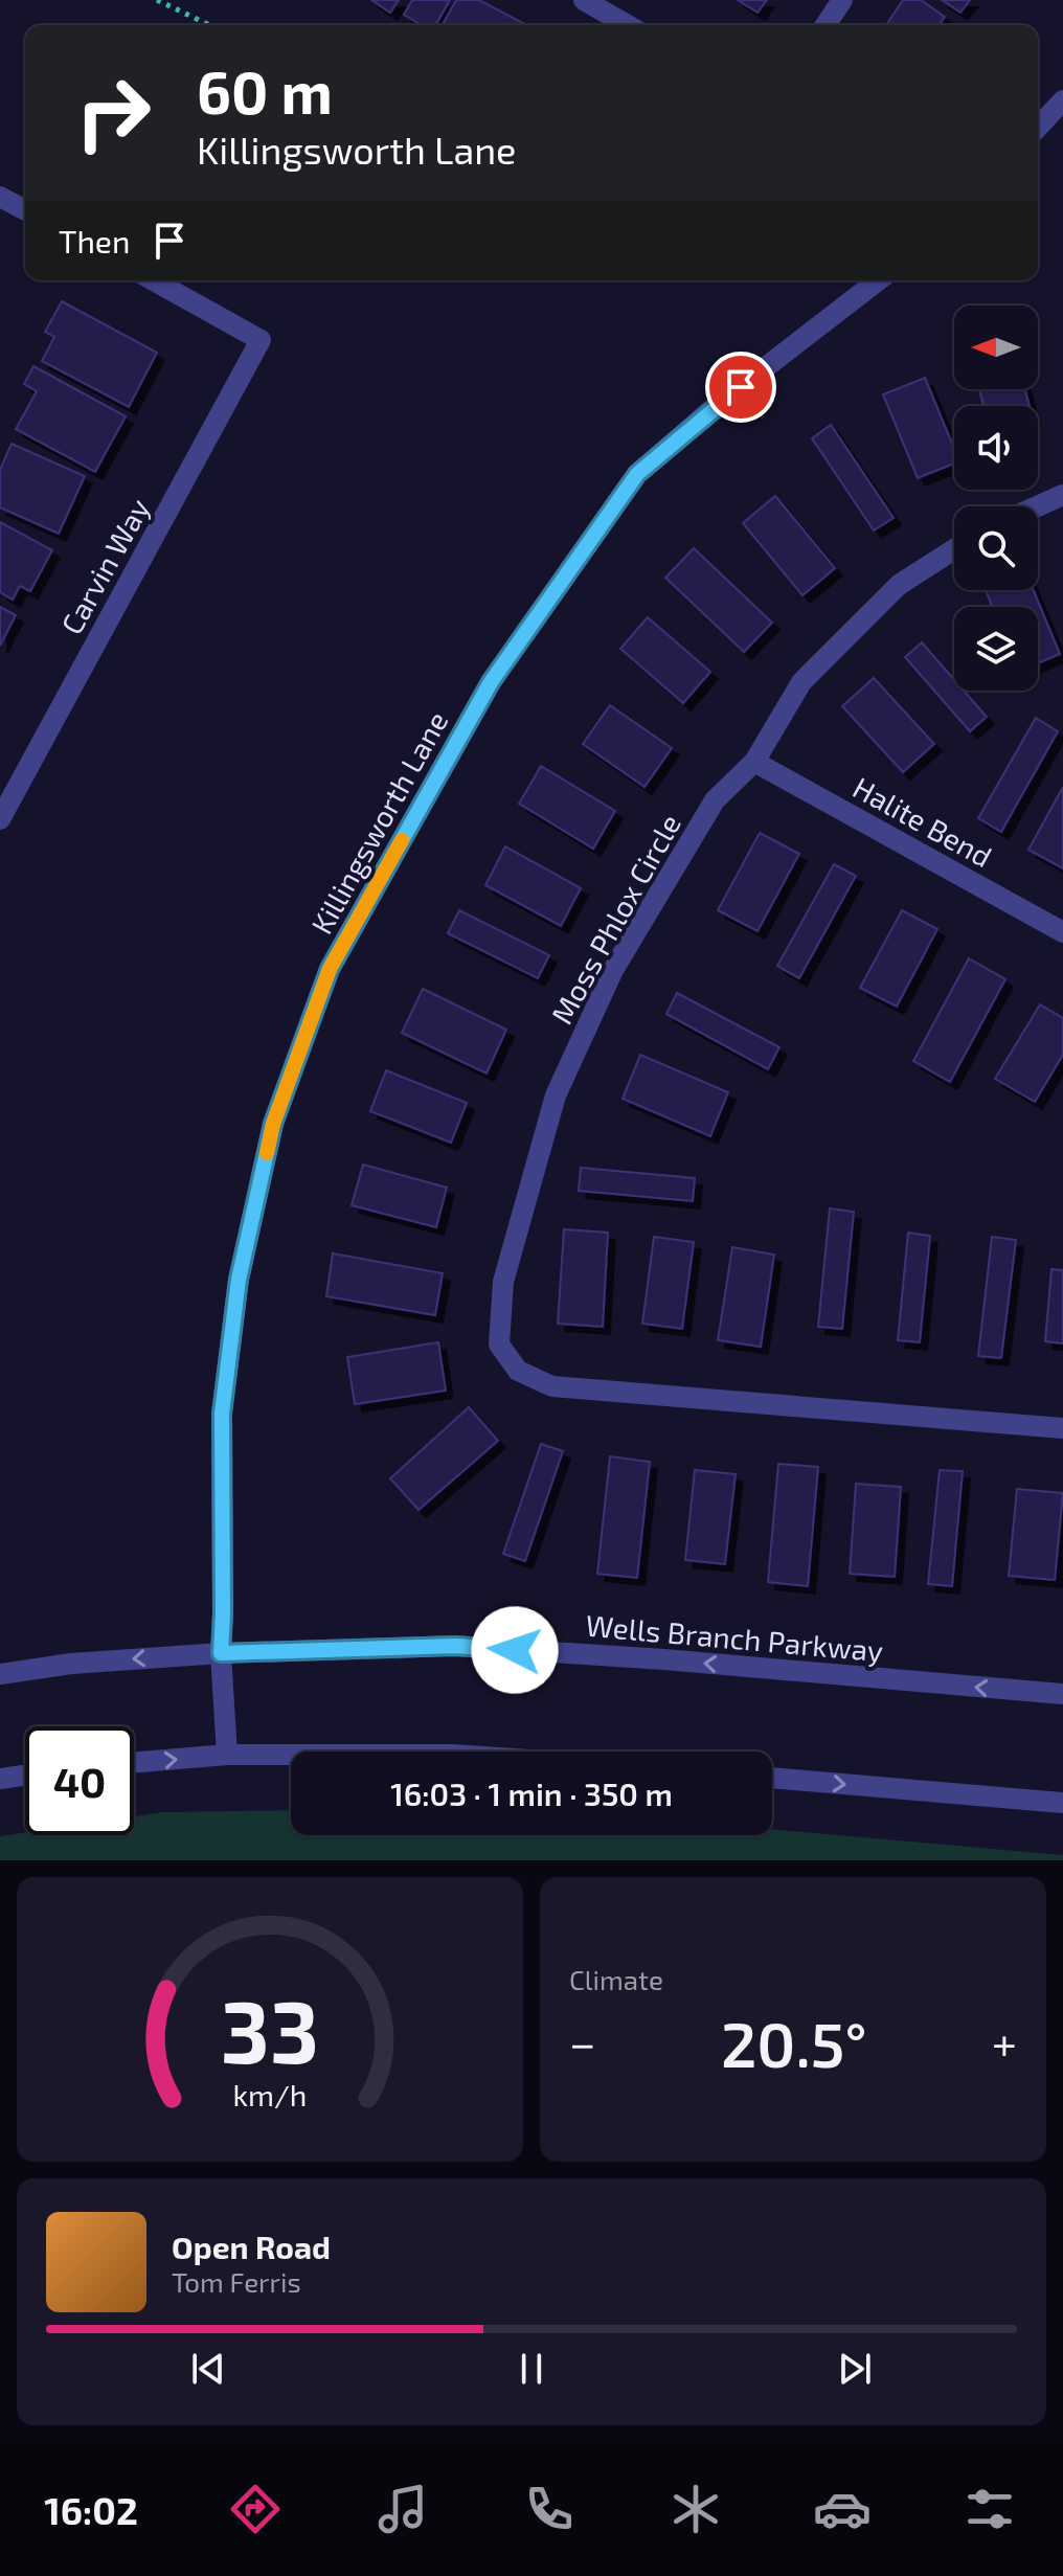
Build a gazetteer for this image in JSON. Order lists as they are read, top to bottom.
{
  "streets": {
    "street": [
      "Carvin Way",
      "Halite Bend",
      "Killingsworth Lane",
      "Moss Phlox Circle",
      "Wells Branch Parkway"
    ]
  },
  "crossings": [
    ["Halite Bend", "Moss Phlox Circle"],
    ["Killingsworth Lane", "Wells Branch Parkway"]
  ],
  "north": "left",
  "page": {
    "turn": ["60 m", "Killingsworth Lane"],
    "then": "Then",
    "limit": "40",
    "trip": "16:03 · 1 min · 350 m",
    "tile": "Climate",
    "heat": ["−", "20.5°", "+"],
    "song": ["Open Road", "Tom Ferris"],
    "tabs": "16:02",
    "gauge": ["33", "km/h"]
  }
}
